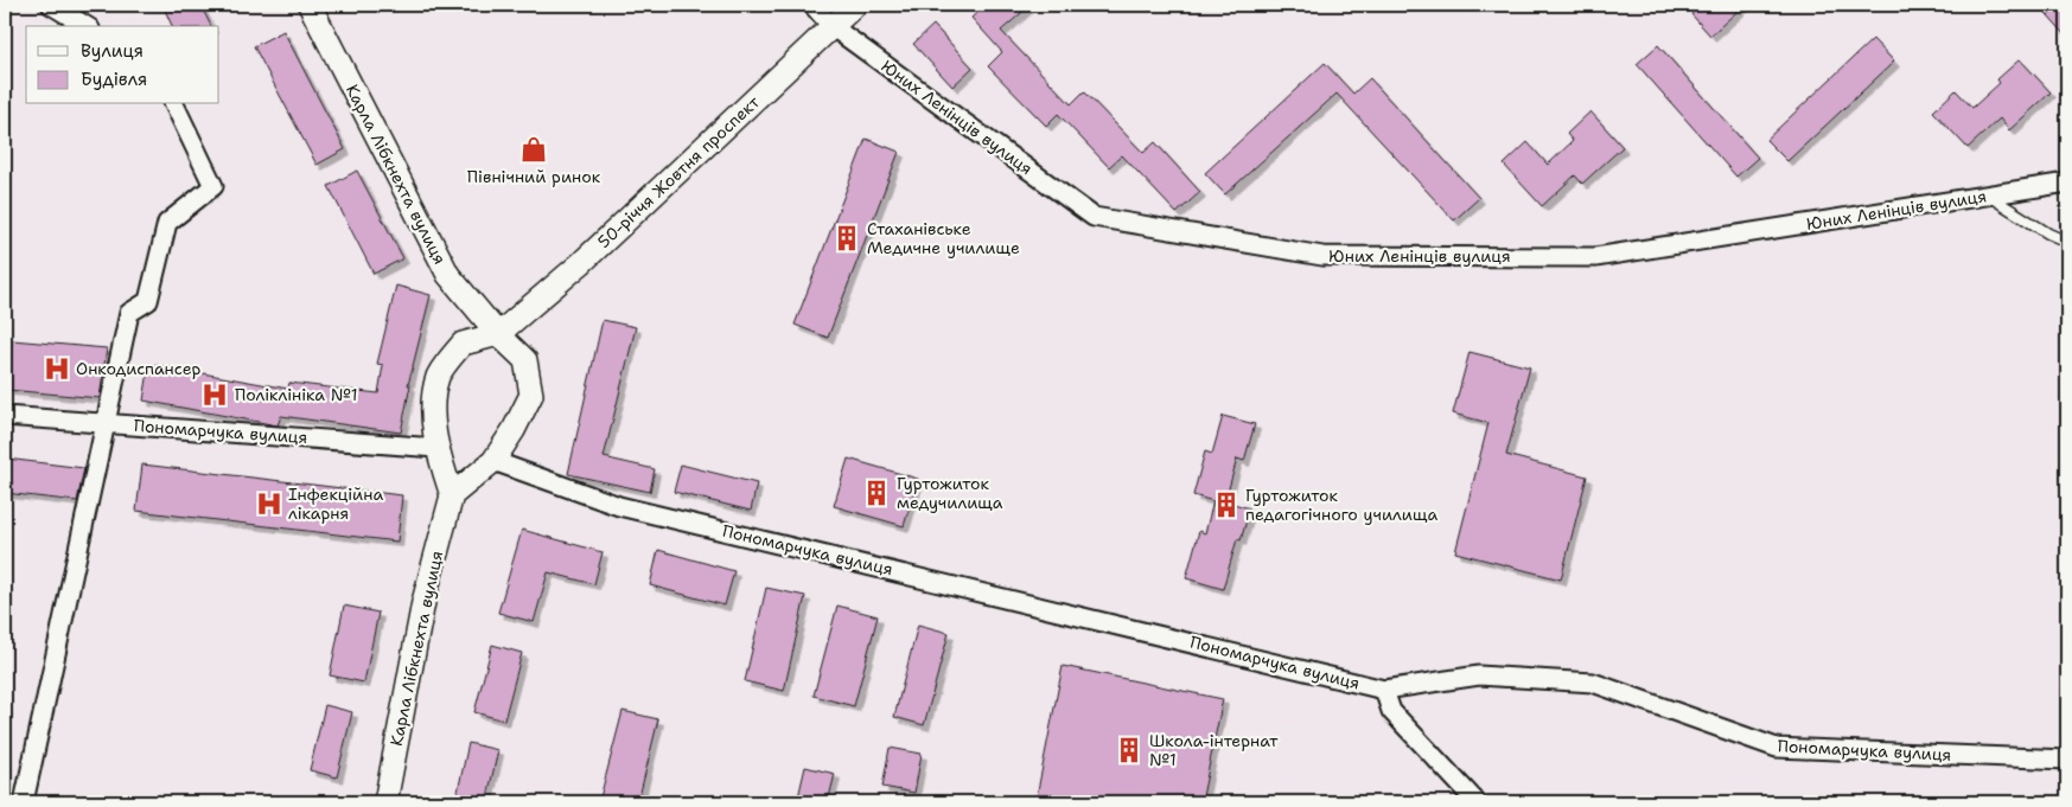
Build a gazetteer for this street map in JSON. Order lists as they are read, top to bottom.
{
  "streets": {
    "street": [
      "Юних Ленінців вулиця",
      "50-річчя Жовтня проспект",
      "Карла Лібкнехта вулиця",
      "Пономарчука вулиця"
    ]
  },
  "crossings": [
    ["Юних Ленінців вулиця", "50-річчя Жовтня проспект"],
    ["50-річчя Жовтня проспект", "Карла Лібкнехта вулиця"],
    ["Карла Лібкнехта вулиця", "Пономарчука вулиця"]
  ],
  "places": {
    "shop": ["Північний ринок"],
    "building": [
      "Стаханівське Медичне училище",
      "Гуртожиток медучилища",
      "Гуртожиток педагогічного училища",
      "Школа-інтернат №1"
    ],
    "hospital": ["Онкодиспансер", "Поліклініка №1", "Інфекційна лікарня"]
  },
  "legend": ["Вулиця", "Будівля"]
}
